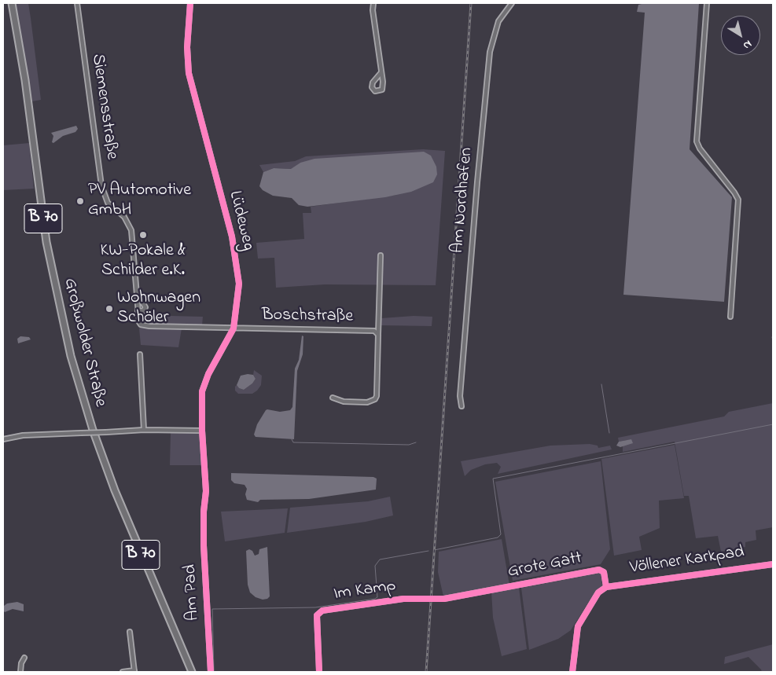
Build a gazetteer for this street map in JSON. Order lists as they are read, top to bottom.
{
  "streets": {
    "main road": ["B 70", "Großwolder Straße"],
    "street": [
      "Siemensstraße",
      "Am Nordhafen",
      "Lüdeweg",
      "Boschstraße",
      "Völlener Karkpad",
      "Grote Gatt",
      "Im Kamp",
      "Am Pad"
    ]
  },
  "crossings": [
    ["Siemensstraße", "Lüdeweg"],
    ["Siemensstraße", "Boschstraße"],
    ["Lüdeweg", "Boschstraße"],
    ["Lüdeweg", "Am Pad"],
    ["Völlener Karkpad", "Grote Gatt"],
    ["Grote Gatt", "Im Kamp"]
  ],
  "places": ["PV Automotive GmbH", "KW-Pokale & Schilder e.K.", "Wohnwagen Schöler"],
  "north": "bottom right"
}
